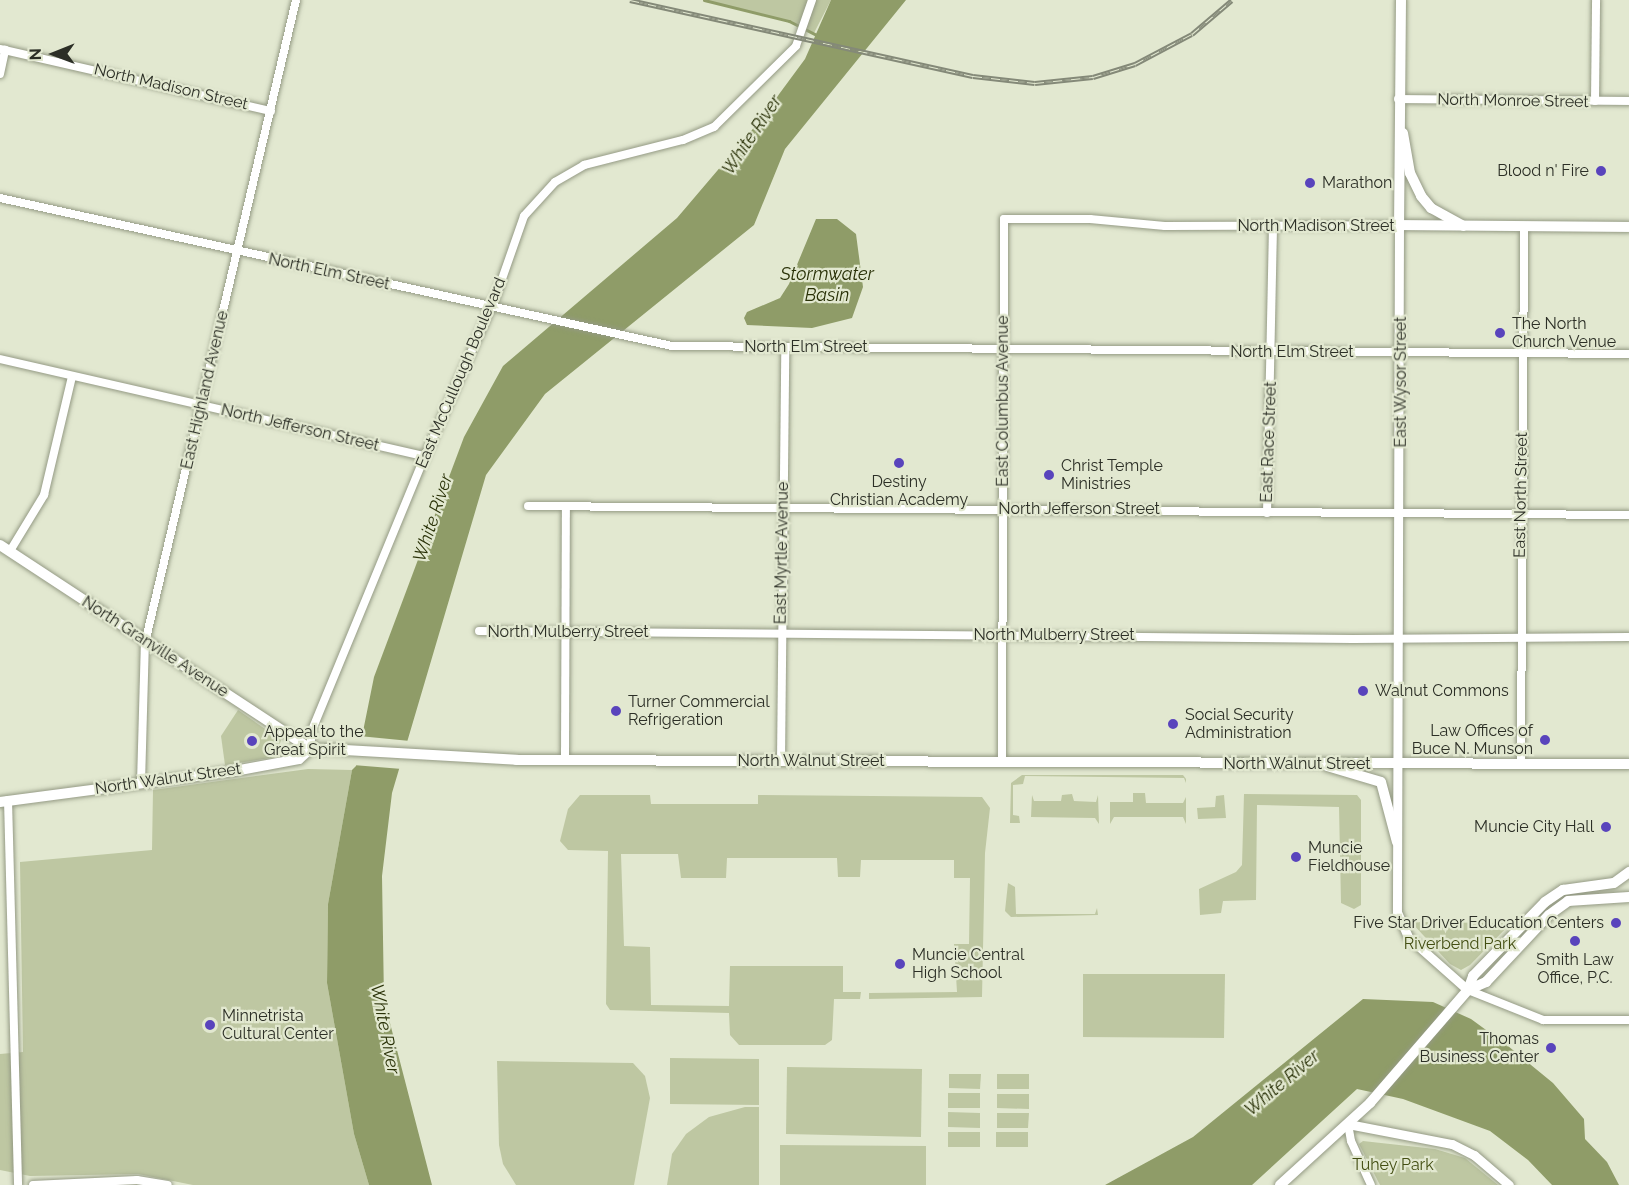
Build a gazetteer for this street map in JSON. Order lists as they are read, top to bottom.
{
  "streets": {
    "main road": [
      "North Madison Street",
      "East Wysor Street",
      "North Granville Avenue",
      "North Walnut Street"
    ],
    "street": [
      "North Monroe Street",
      "North Elm Street",
      "East McCullough Boulevard",
      "East Highland Avenue",
      "East Columbus Avenue",
      "North Jefferson Street",
      "East Race Street",
      "East North Street",
      "East Myrtle Avenue",
      "North Mulberry Street"
    ]
  },
  "crossings": [
    ["North Madison Street", "East Wysor Street"],
    ["North Madison Street", "East Highland Avenue"],
    ["North Madison Street", "East Columbus Avenue"],
    ["North Madison Street", "East Race Street"],
    ["North Madison Street", "East North Street"],
    ["North Monroe Street", "East Wysor Street"],
    ["North Elm Street", "East McCullough Boulevard"],
    ["North Elm Street", "East Wysor Street"],
    ["North Elm Street", "East Highland Avenue"],
    ["North Elm Street", "East Columbus Avenue"],
    ["North Elm Street", "East Race Street"],
    ["North Elm Street", "East North Street"],
    ["North Elm Street", "East Myrtle Avenue"],
    ["East McCullough Boulevard", "North Jefferson Street"],
    ["East McCullough Boulevard", "North Granville Avenue"],
    ["East McCullough Boulevard", "North Walnut Street"],
    ["East Wysor Street", "North Jefferson Street"],
    ["East Wysor Street", "North Mulberry Street"],
    ["East Wysor Street", "North Walnut Street"],
    ["East Highland Avenue", "North Jefferson Street"],
    ["East Highland Avenue", "North Granville Avenue"],
    ["East Highland Avenue", "North Walnut Street"],
    ["East Columbus Avenue", "North Jefferson Street"],
    ["East Columbus Avenue", "North Mulberry Street"],
    ["East Columbus Avenue", "North Walnut Street"],
    ["North Jefferson Street", "East Race Street"],
    ["North Jefferson Street", "East North Street"],
    ["North Jefferson Street", "East Myrtle Avenue"],
    ["East North Street", "North Mulberry Street"],
    ["East North Street", "North Walnut Street"],
    ["East Myrtle Avenue", "North Mulberry Street"],
    ["East Myrtle Avenue", "North Walnut Street"],
    ["North Granville Avenue", "North Walnut Street"]
  ],
  "water": ["White River", "Stormwater Basin"],
  "parks": ["Riverbend Park", "Tuhey Park"],
  "places": [
    "Blood n' Fire",
    "Marathon",
    "The North Church Venue",
    "Destiny Christian Academy",
    "Christ Temple Ministries",
    "Walnut Commons",
    "Turner Commercial Refrigeration",
    "Social Security Administration",
    "Law Offices of Buce N. Munson",
    "Appeal to the Great Spirit",
    "Muncie City Hall",
    "Muncie Fieldhouse",
    "Five Star Driver Education Centers",
    "Smith Law Office, P.C.",
    "Muncie Central High School",
    "Minnetrista Cultural Center",
    "Thomas Business Center"
  ],
  "north": "left"
}
